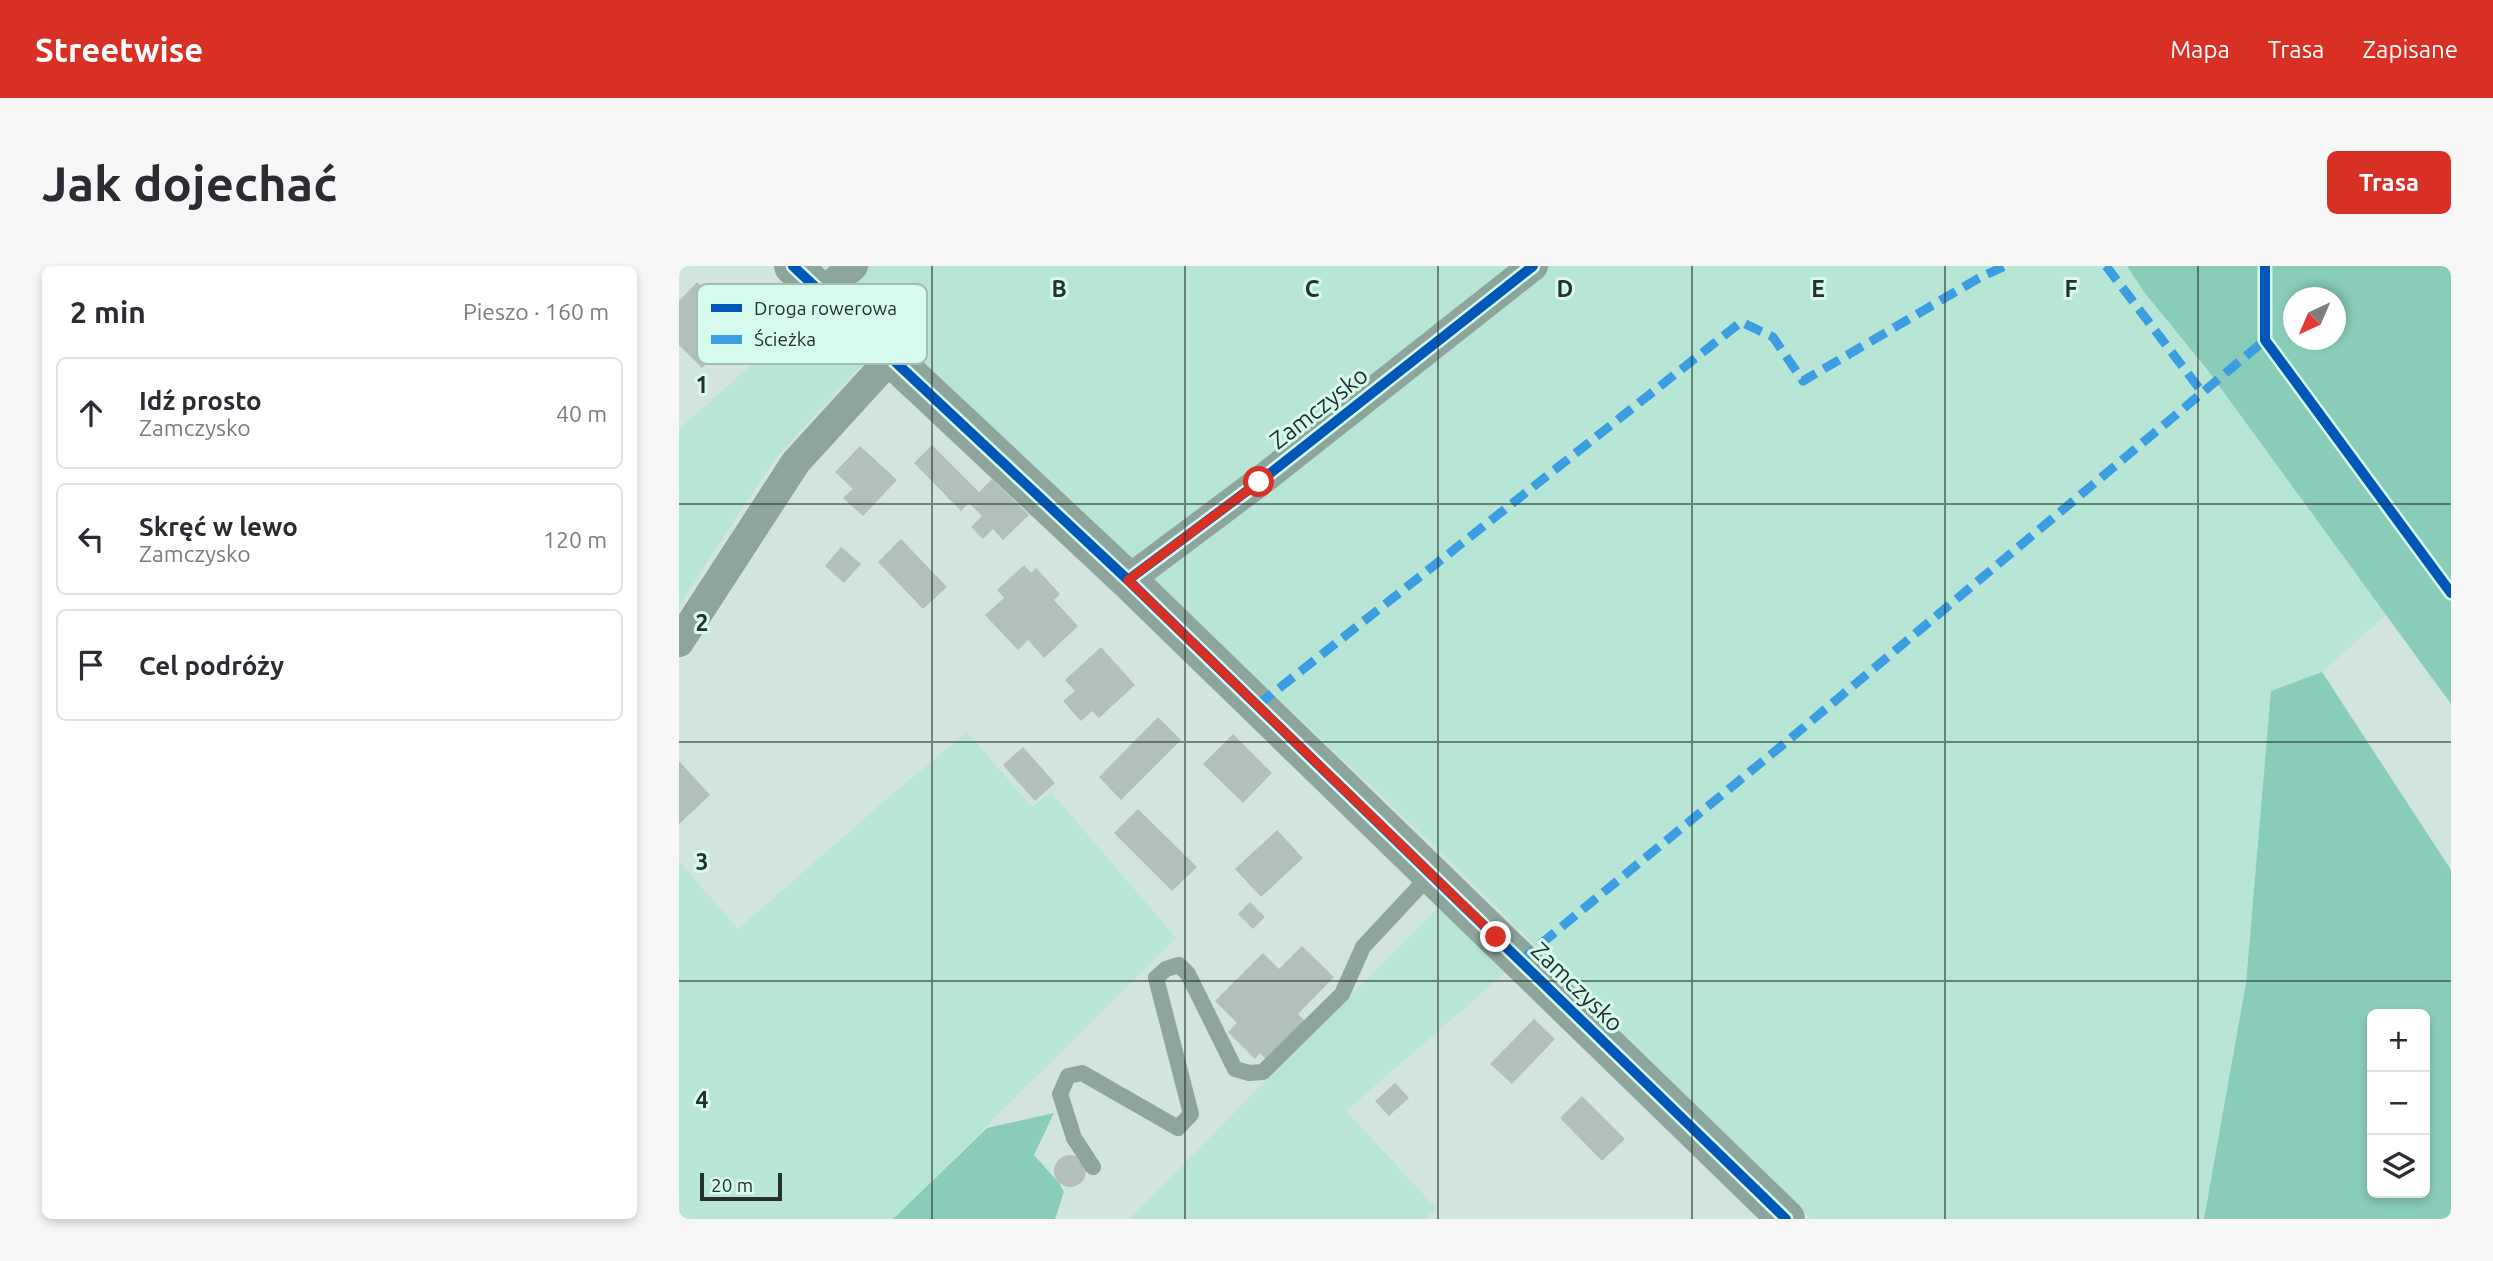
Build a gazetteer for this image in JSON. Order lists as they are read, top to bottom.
{
  "streets": {
    "street": ["Zamczysko"]
  },
  "legend": ["Droga rowerowa", "Ścieżka"],
  "scale_bar": "20 m",
  "north": "bottom left",
  "page": {
    "header": "Streetwise",
    "nav": ["Mapa", "Trasa", "Zapisane"],
    "buttons": "Trasa",
    "title": "Jak dojechać",
    "heading": ["2 min", "Pieszo · 160 m"],
    "list": [
      ["Idź prosto", "Zamczysko", "40 m"],
      ["Skręć w lewo", "Zamczysko", "120 m"],
      "Cel podróży"
    ],
    "map_buttons": ["+", "−"],
    "scale": "20 m"
  },
  "grid": {
    "columns": [
      "B",
      "C",
      "D",
      "E",
      "F"
    ],
    "rows": [
      "1",
      "2",
      "3",
      "4"
    ]
  }
}
